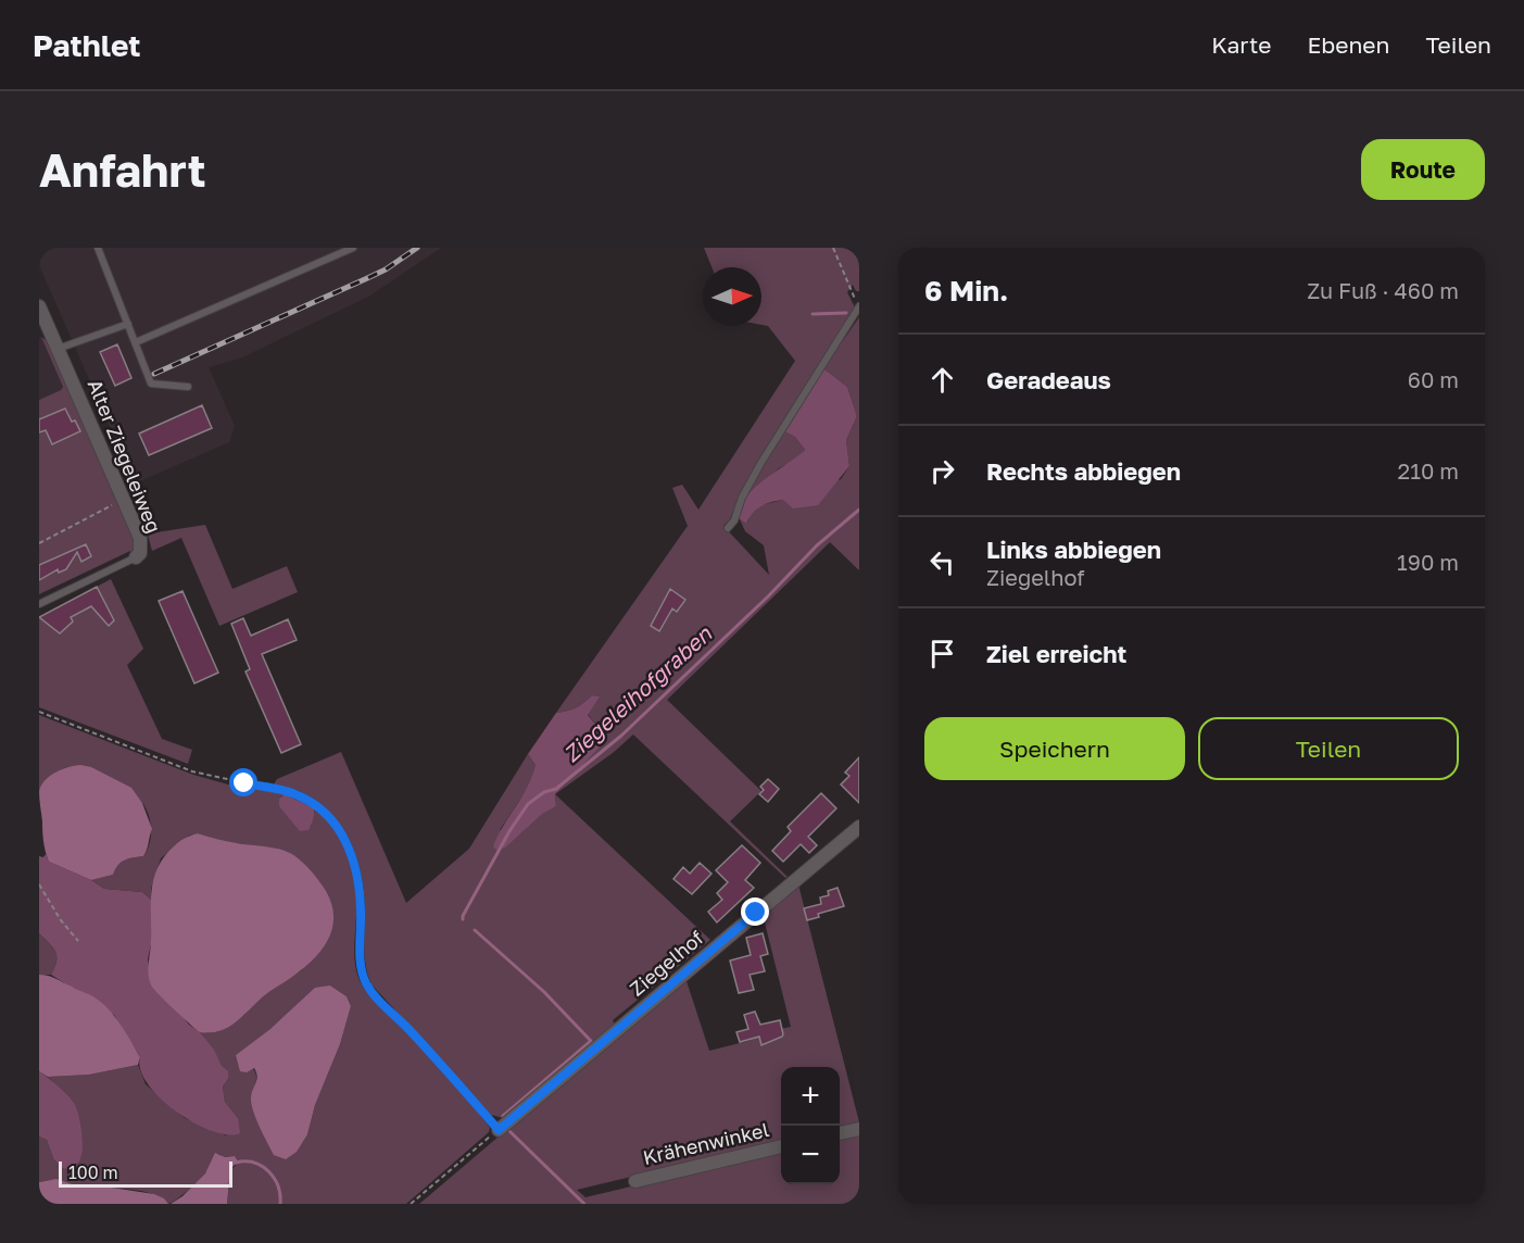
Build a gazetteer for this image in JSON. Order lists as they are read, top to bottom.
{
  "streets": {
    "street": ["Alter Ziegeleiweg", "Ziegelhof", "Krähenwinkel"]
  },
  "water": ["Ziegeleihofgraben"],
  "scale_bar": "100 m",
  "north": "right",
  "page": {
    "header": "Pathlet",
    "nav": ["Karte", "Ebenen", "Teilen"],
    "buttons": [
      "Route",
      ["Speichern", "Teilen"]
    ],
    "title": "Anfahrt",
    "heading": ["6 Min.", "Zu Fuß · 460 m"],
    "list": [
      ["Geradeaus", "60 m"],
      ["Rechts abbiegen", "210 m"],
      ["Links abbiegen", "Ziegelhof", "190 m"],
      "Ziel erreicht"
    ],
    "map_buttons": ["+", "−"],
    "scale": "100 m"
  }
}
